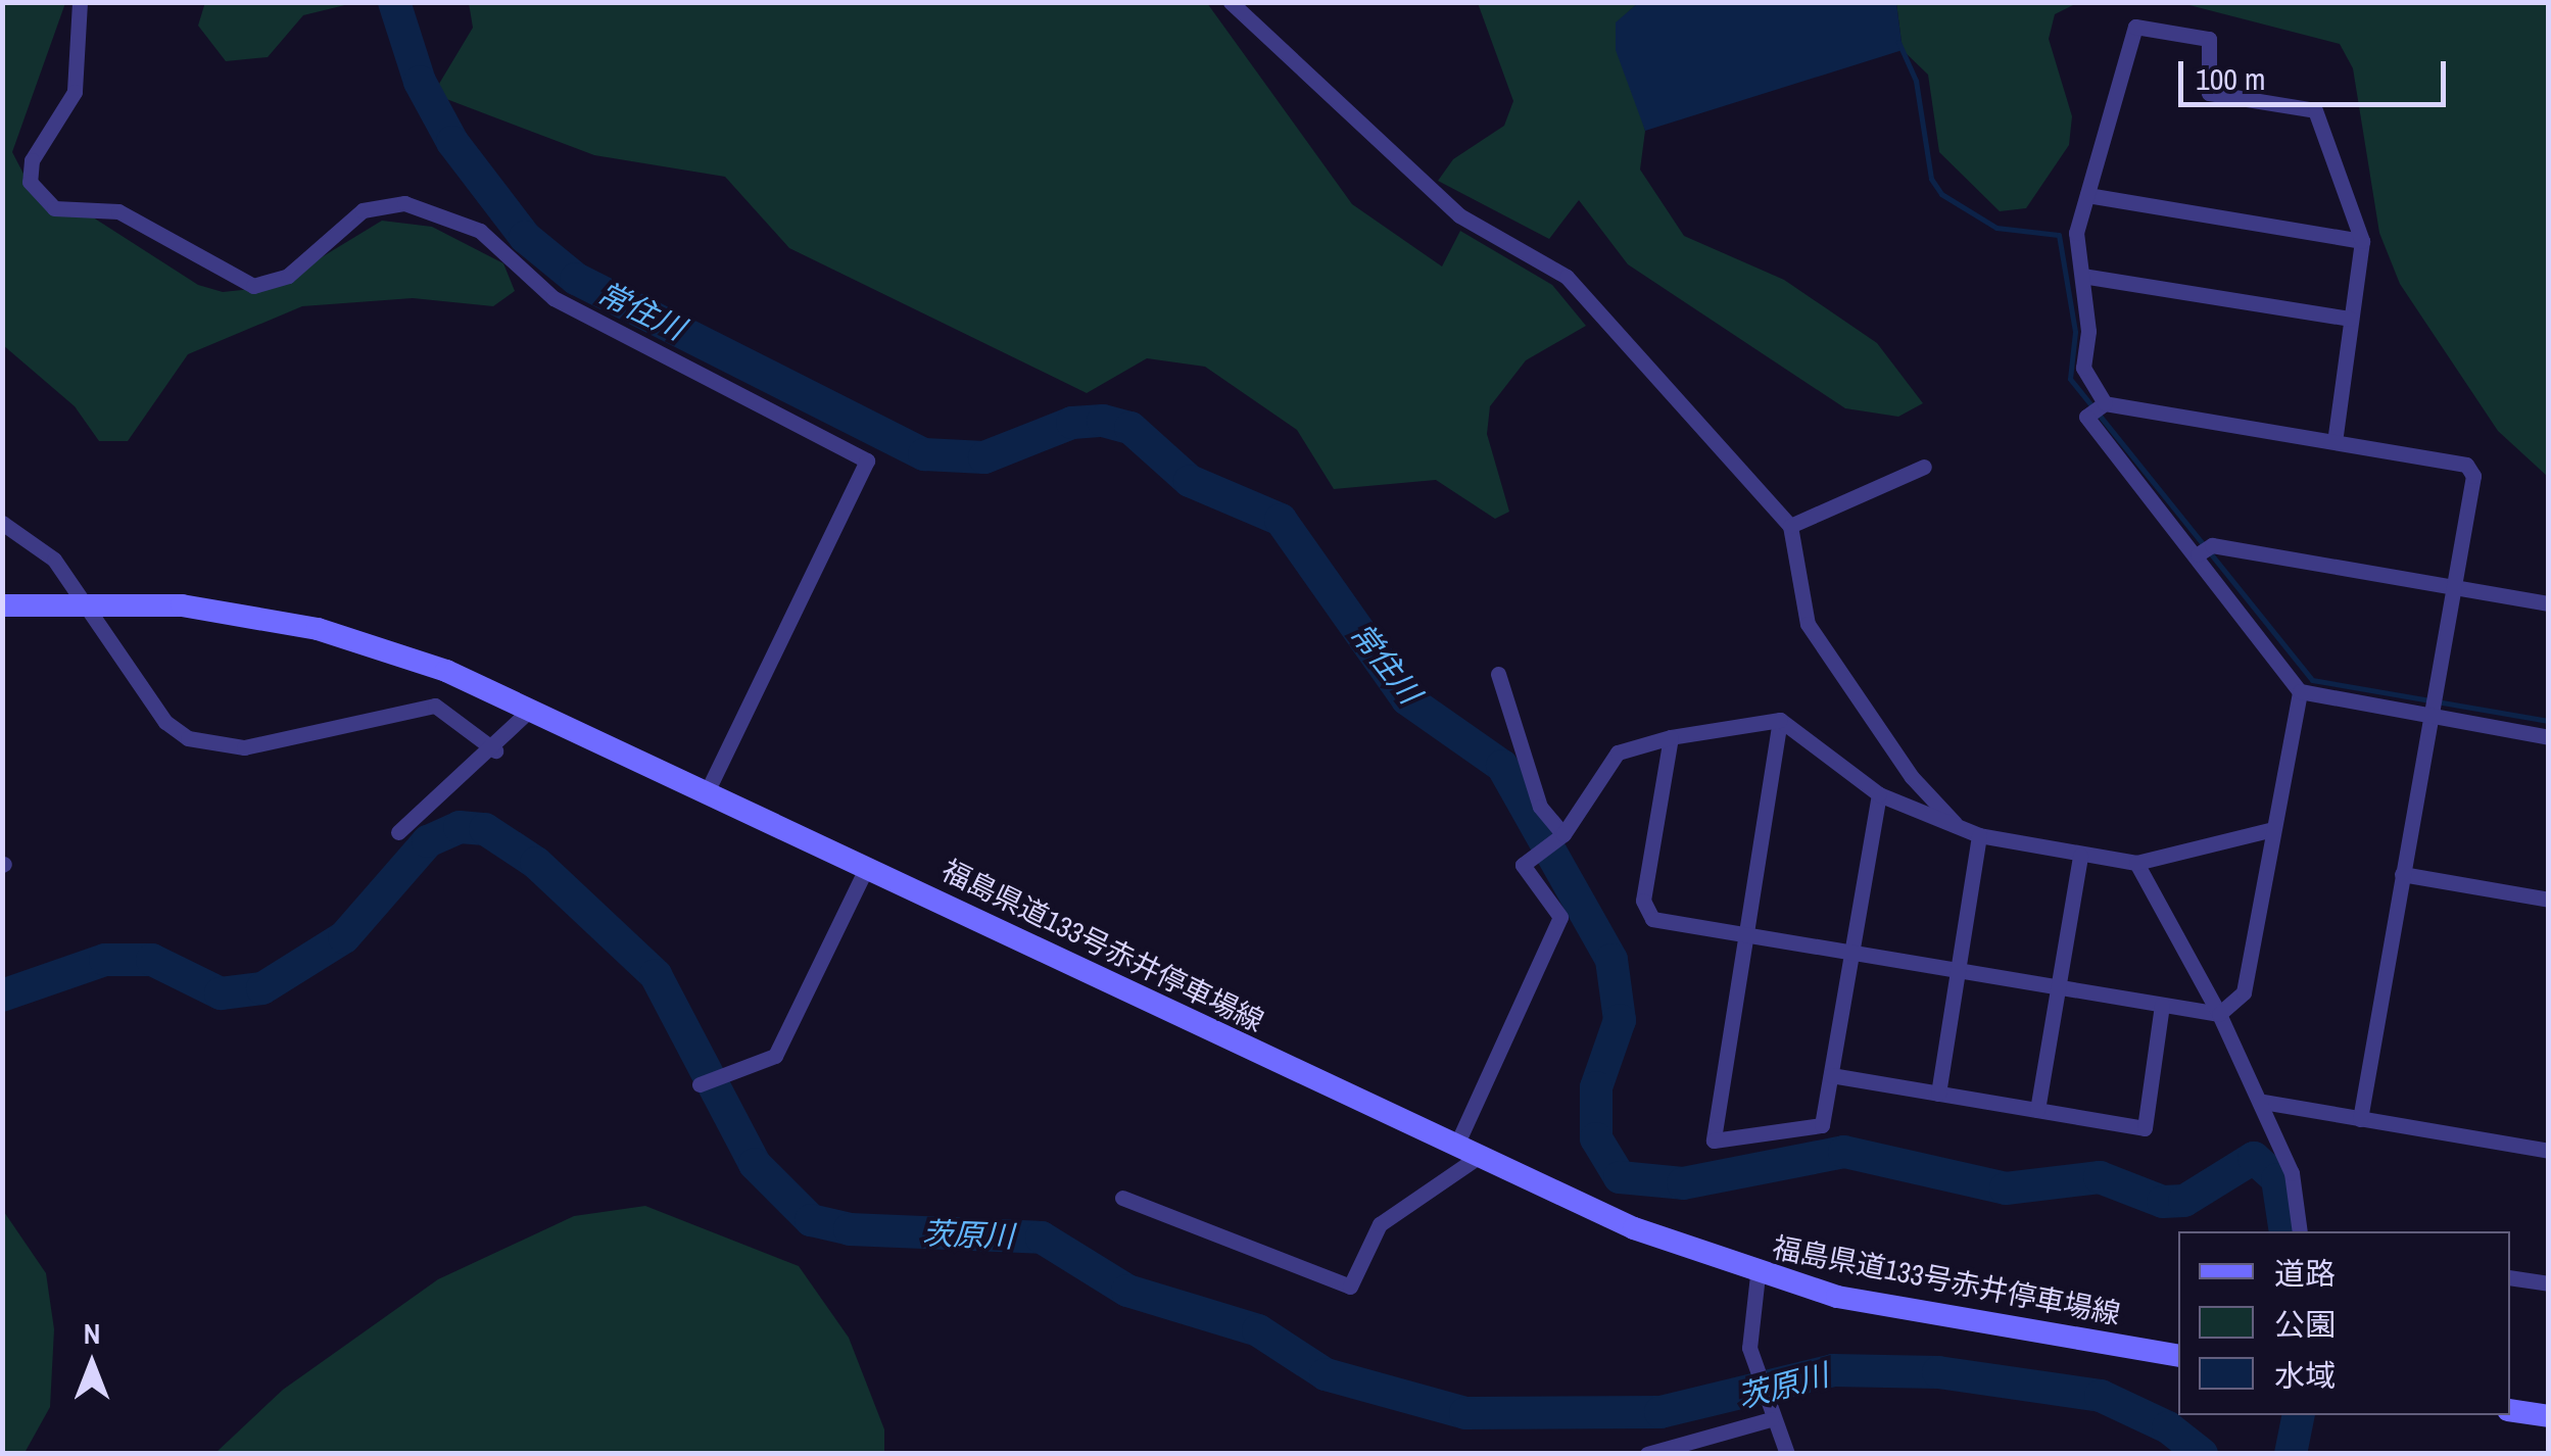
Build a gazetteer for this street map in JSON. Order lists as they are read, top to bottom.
{
  "streets": {
    "main road": ["福島県道133号赤井停車場線"]
  },
  "water": ["常住川", "茨原川"],
  "legend": ["道路", "公園", "水域"],
  "scale_bar": "100 m",
  "north": "top"
}
